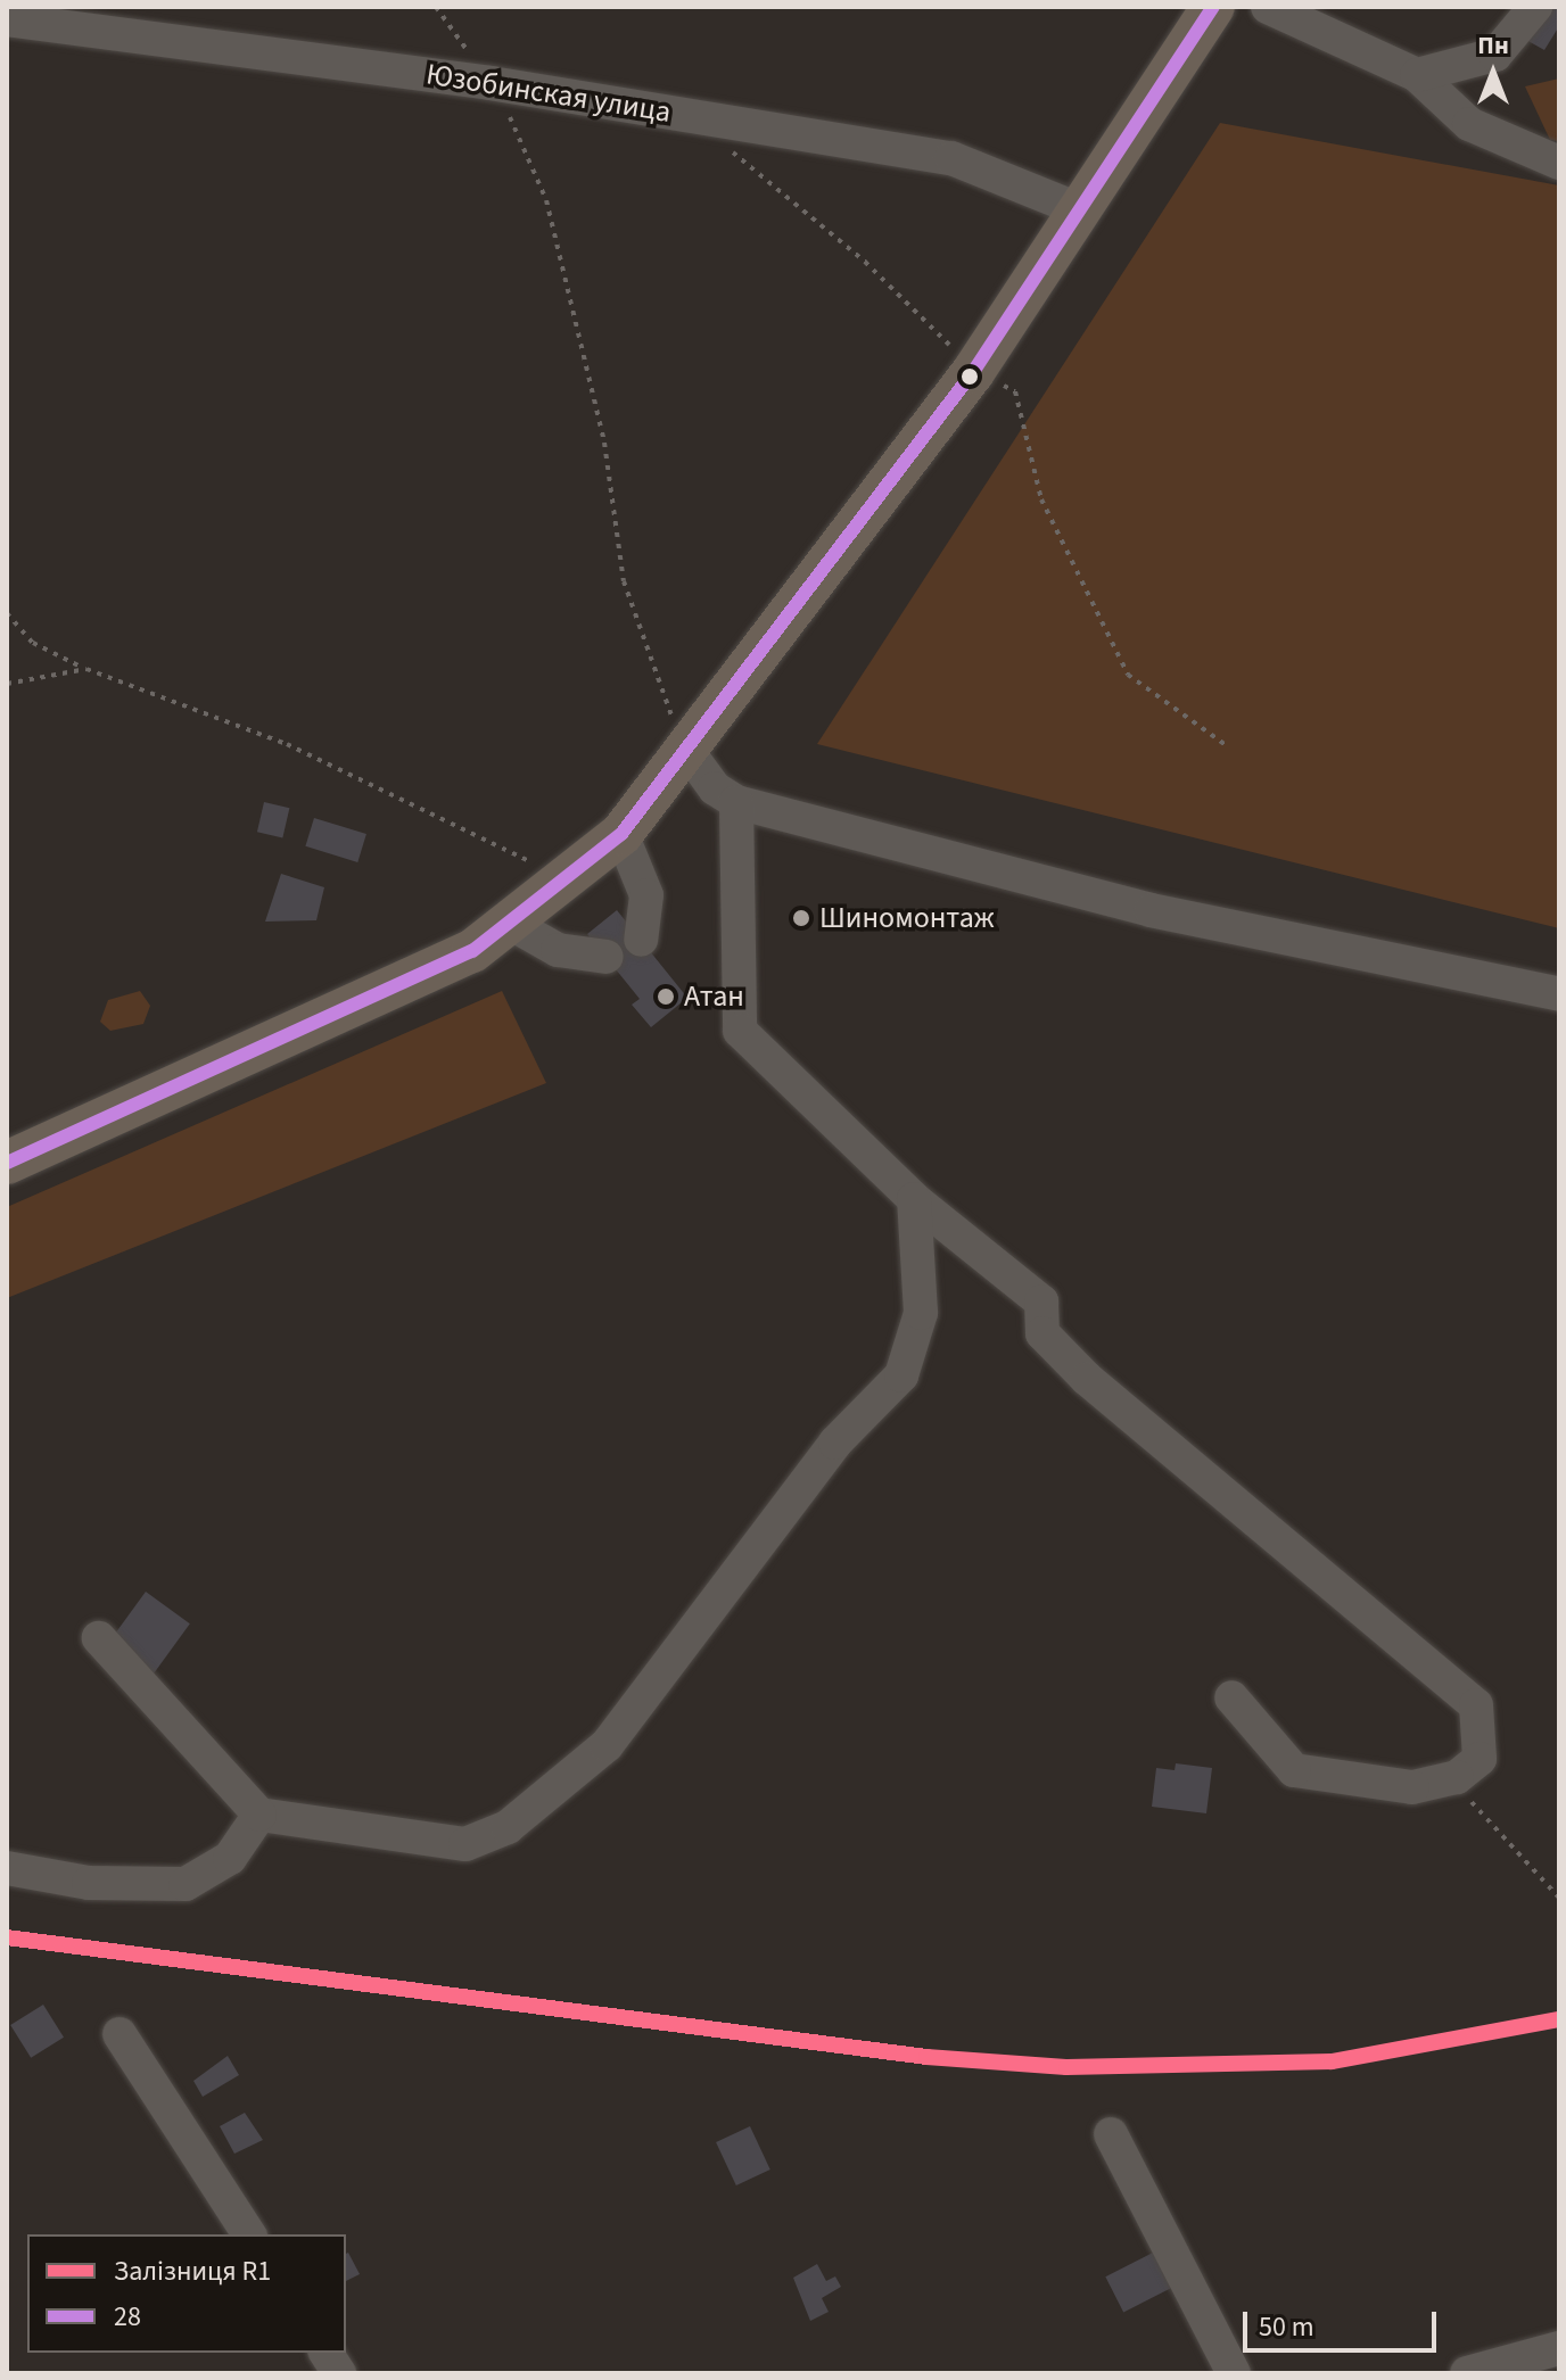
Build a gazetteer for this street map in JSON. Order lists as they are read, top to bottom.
{
  "streets": {
    "street": ["Юзобинская улица"]
  },
  "places": ["Шиномонтаж", "Атан"],
  "lines": ["transit line 28", "rail line R1"],
  "legend": ["Залізниця R1", "28"],
  "scale_bar": "50 m",
  "north": "top"
}
